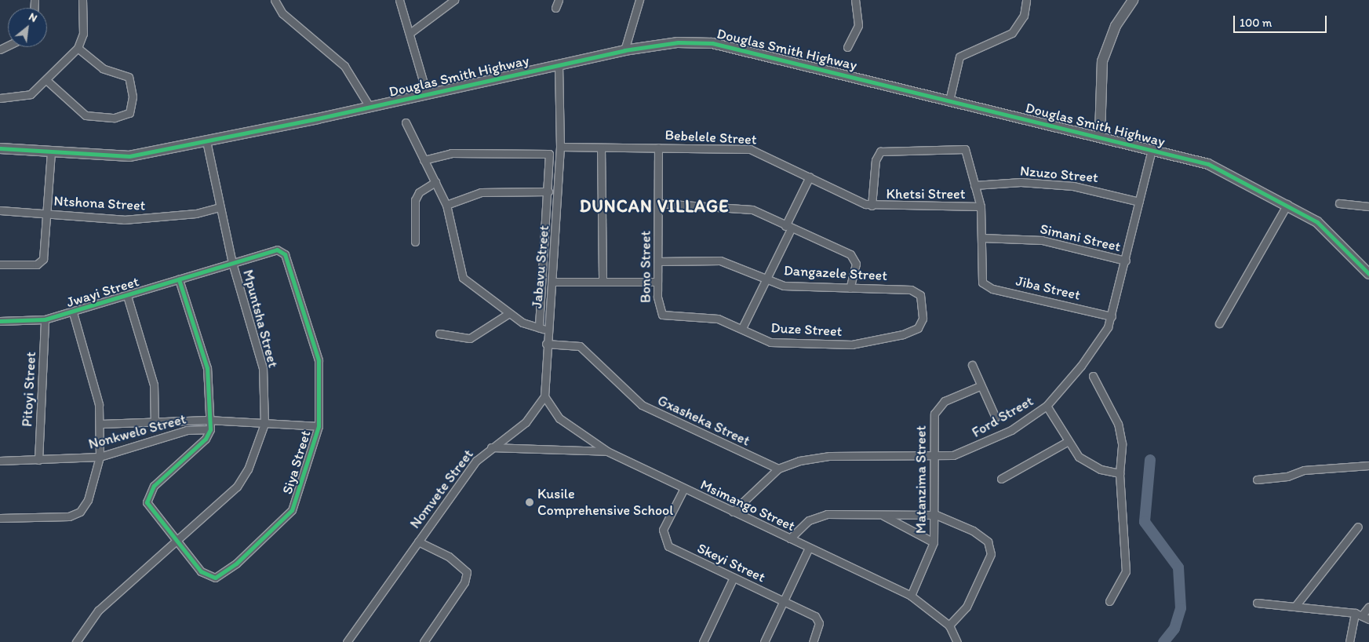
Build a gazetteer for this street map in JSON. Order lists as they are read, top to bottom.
{
  "streets": {
    "street": [
      "Douglas Smith Highway",
      "Bebelele Street",
      "Nzuzo Street",
      "Khetsi Street",
      "Ntshona Street",
      "Simani Street",
      "Jabavu Street",
      "Bono Street",
      "Dangazele Street",
      "Jiba Street",
      "Jwayi Street",
      "Mpuntsha Street",
      "Duze Street",
      "Pitoyi Street",
      "Ford Street",
      "Gxasheka Street",
      "Nonkwelo Street",
      "Siya Street",
      "Matanzima Street",
      "Nomvete Street",
      "Msimango Street",
      "Skeyi Street"
    ]
  },
  "crossings": [
    ["Douglas Smith Highway", "Jabavu Street"],
    ["Douglas Smith Highway", "Mpuntsha Street"],
    ["Douglas Smith Highway", "Ford Street"],
    ["Bebelele Street", "Khetsi Street"],
    ["Bebelele Street", "Jabavu Street"],
    ["Bebelele Street", "Bono Street"],
    ["Nzuzo Street", "Ford Street"],
    ["Ntshona Street", "Mpuntsha Street"],
    ["Simani Street", "Jiba Street"],
    ["Simani Street", "Ford Street"],
    ["Jabavu Street", "Gxasheka Street"],
    ["Jabavu Street", "Msimango Street"],
    ["Bono Street", "Dangazele Street"],
    ["Bono Street", "Duze Street"],
    ["Dangazele Street", "Duze Street"],
    ["Jiba Street", "Ford Street"],
    ["Jwayi Street", "Mpuntsha Street"],
    ["Jwayi Street", "Pitoyi Street"],
    ["Jwayi Street", "Siya Street"],
    ["Mpuntsha Street", "Siya Street"],
    ["Pitoyi Street", "Nonkwelo Street"],
    ["Ford Street", "Gxasheka Street"],
    ["Ford Street", "Matanzima Street"],
    ["Ford Street", "Msimango Street"],
    ["Matanzima Street", "Msimango Street"],
    ["Nomvete Street", "Msimango Street"],
    ["Msimango Street", "Skeyi Street"]
  ],
  "districts": ["DUNCAN VILLAGE"],
  "places": ["Kusile Comprehensive School"],
  "scale_bar": "100 m",
  "north": "top right"
}
